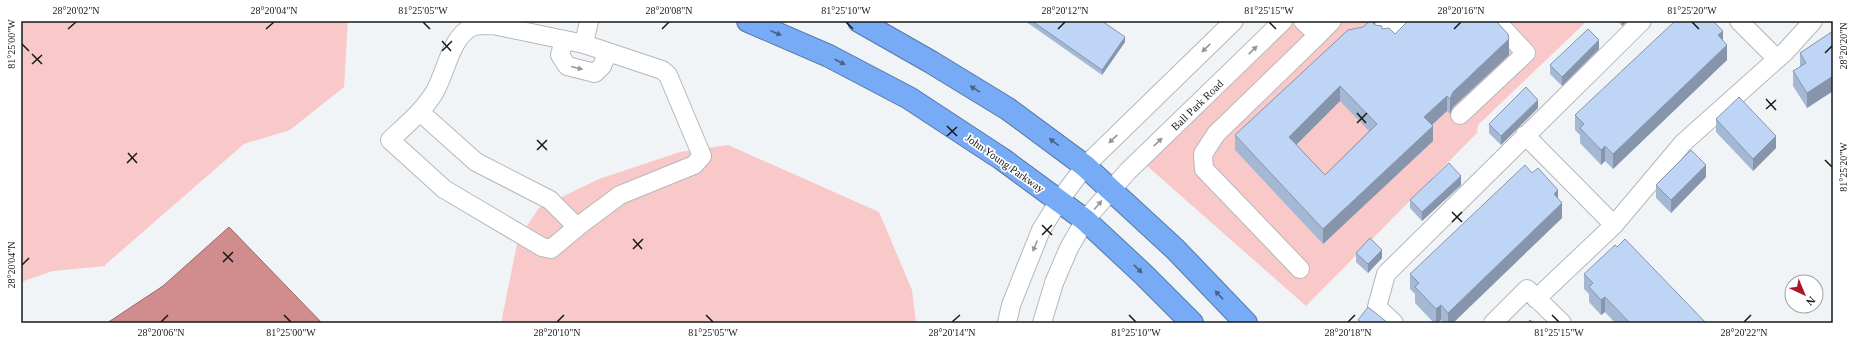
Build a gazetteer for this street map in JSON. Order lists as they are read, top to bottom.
{
  "streets": {
    "highway": ["John Young Parkway"],
    "street": ["Ball Park Road"]
  },
  "crossings": [
    ["Ball Park Road", "John Young Parkway"]
  ],
  "north": "bottom right",
  "coordinates": [
    "28°20'02\"N",
    "28°20'04\"N",
    "81°25'05\"W",
    "28°20'08\"N",
    "81°25'10\"W",
    "28°20'12\"N",
    "81°25'15\"W",
    "28°20'16\"N",
    "81°25'20\"W",
    "81°25'00\"W",
    "28°20'20\"N",
    "28°20'06\"N",
    "28°20'10\"N",
    "28°20'14\"N",
    "28°20'18\"N",
    "28°20'22\"N"
  ]
}
